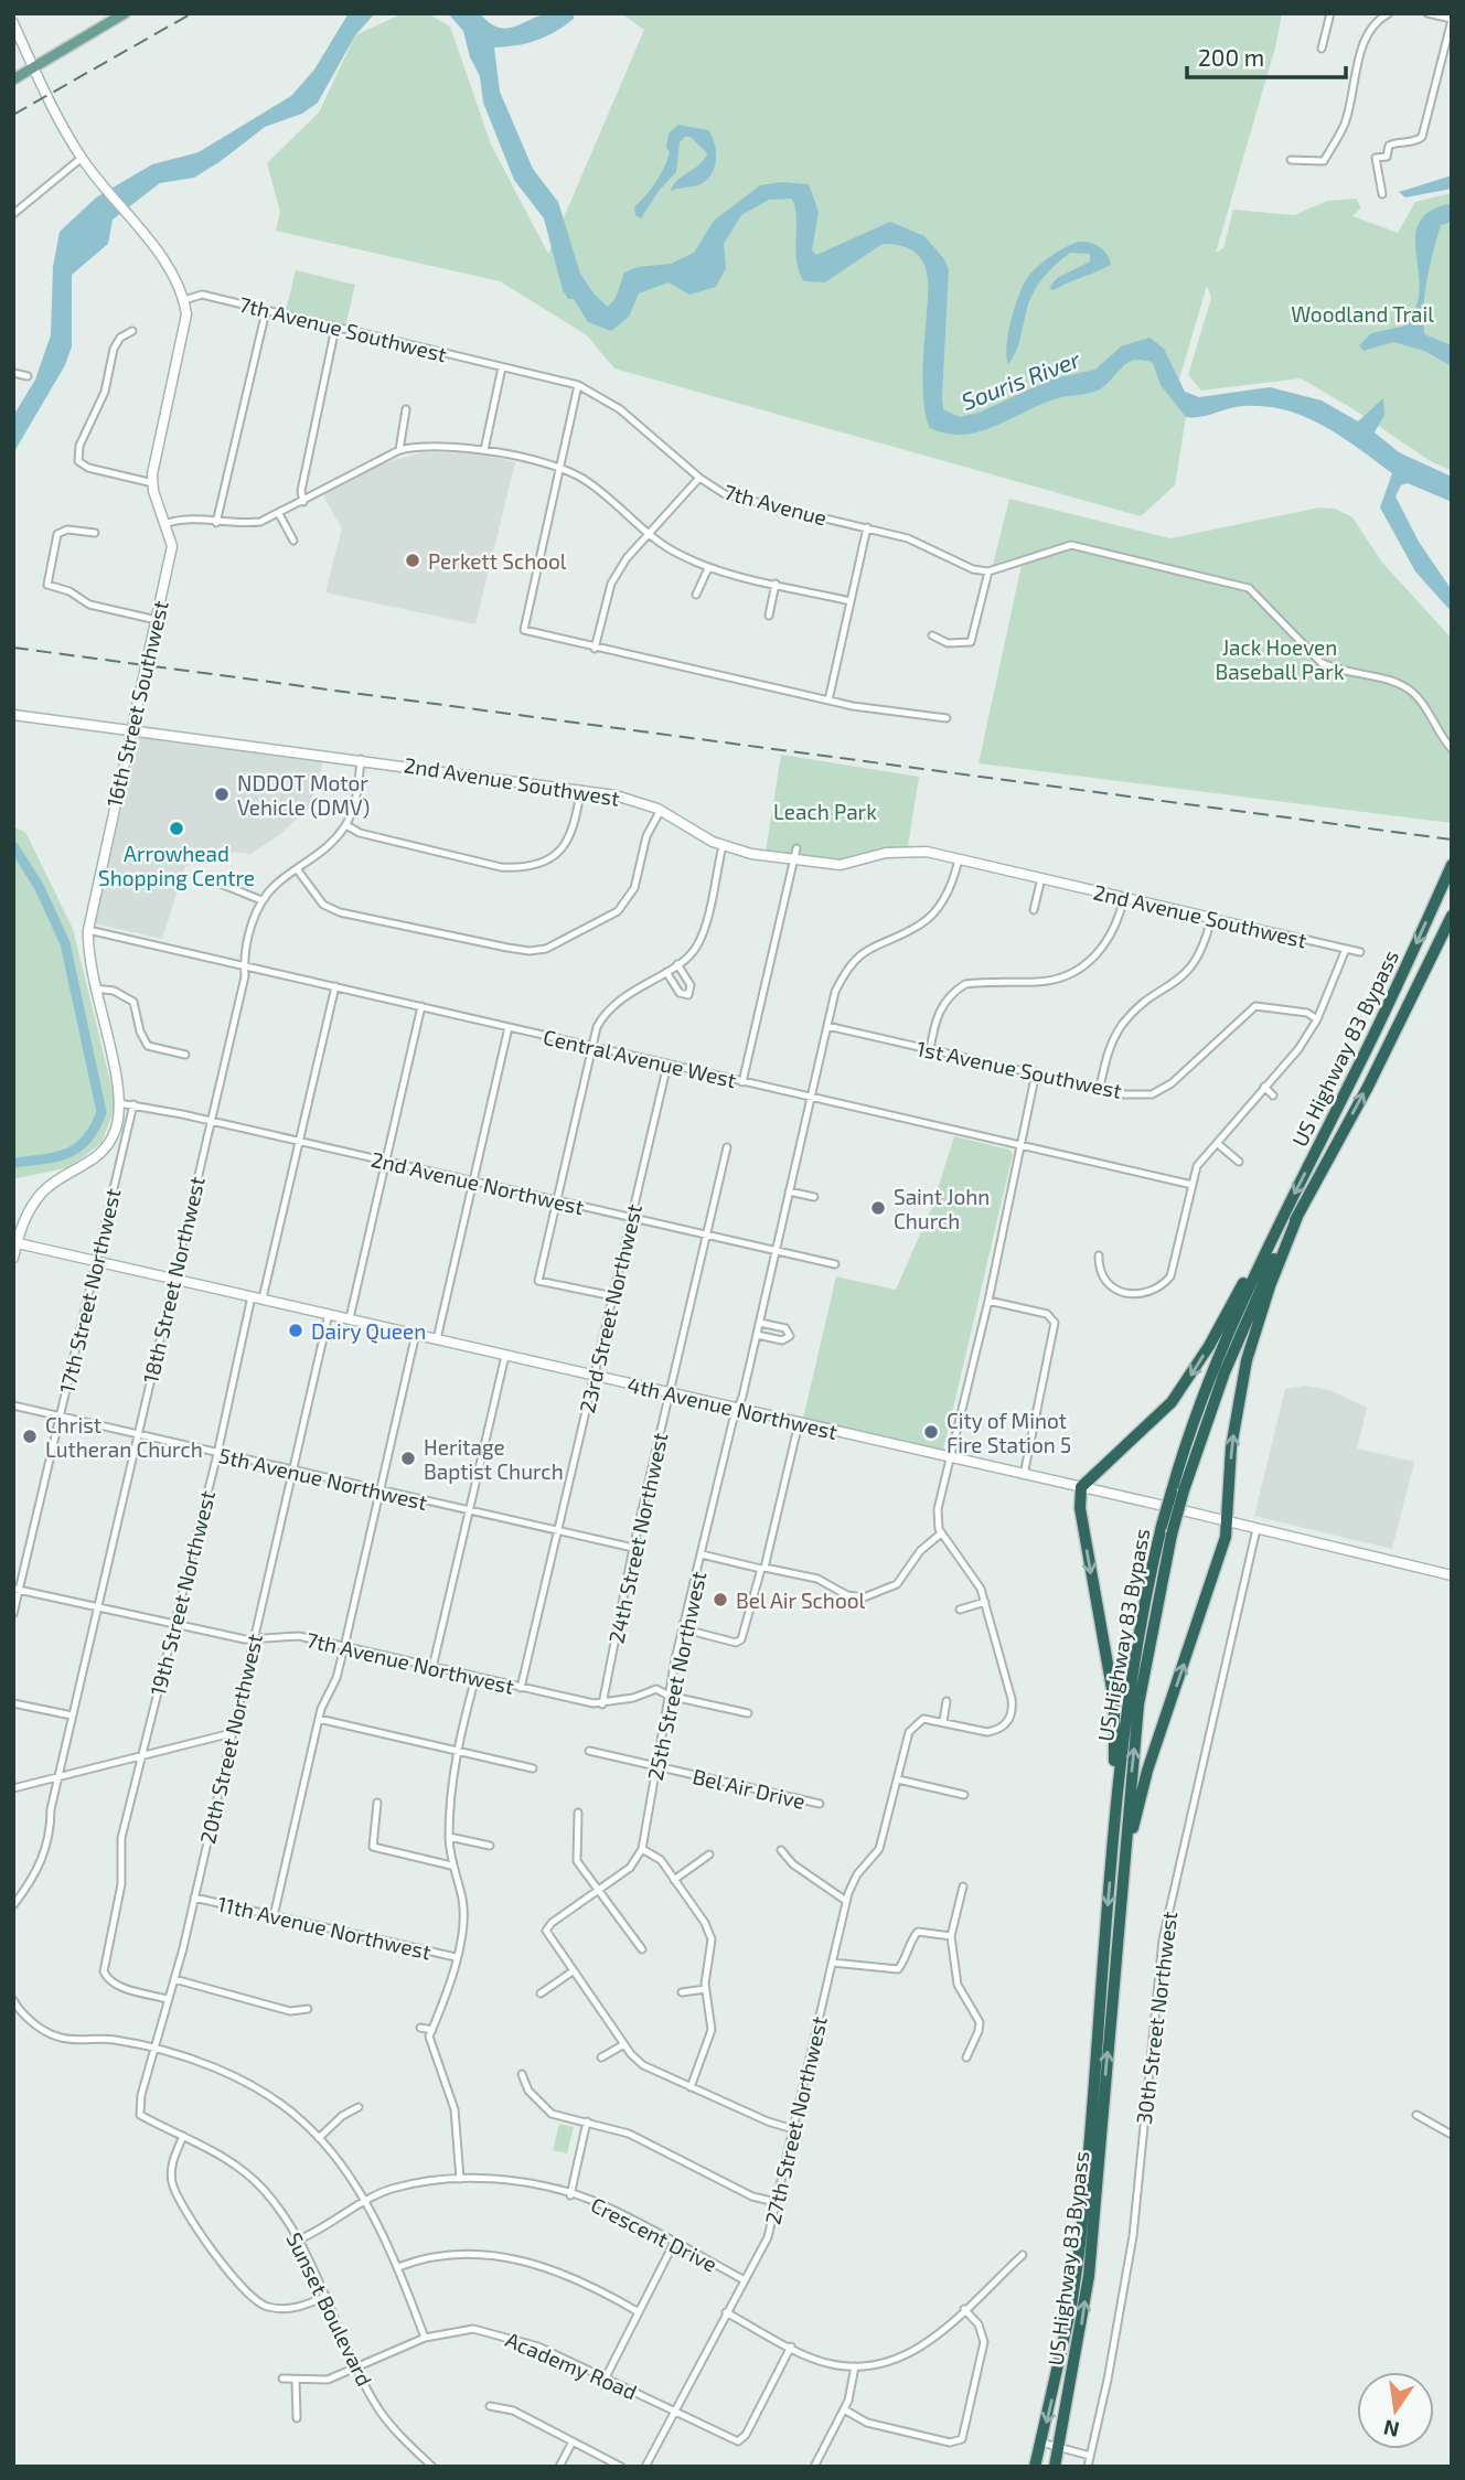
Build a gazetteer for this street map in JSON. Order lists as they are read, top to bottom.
{
  "streets": {
    "highway": ["US Highway 83 Bypass"],
    "main road": ["16th Street Southwest", "2nd Avenue Southwest", "4th Avenue Northwest"],
    "street": [
      "7th Avenue Southwest",
      "7th Avenue",
      "Central Avenue West",
      "1st Avenue Southwest",
      "2nd Avenue Northwest",
      "18th Street Northwest",
      "17th Street Northwest",
      "23rd Street Northwest",
      "5th Avenue Northwest",
      "24th Street Northwest",
      "19th Street Northwest",
      "7th Avenue Northwest",
      "25th Street Northwest",
      "20th Street Northwest",
      "Bel Air Drive",
      "11th Avenue Northwest",
      "30th Street Northwest",
      "27th Street Northwest",
      "Crescent Drive",
      "Sunset Boulevard",
      "Academy Road"
    ]
  },
  "crossings": [
    ["7th Avenue Southwest", "7th Avenue"],
    ["16th Street Southwest", "2nd Avenue Southwest"],
    ["16th Street Southwest", "Central Avenue West"],
    ["16th Street Southwest", "2nd Avenue Northwest"],
    ["2nd Avenue Southwest", "25th Street Northwest"],
    ["Central Avenue West", "18th Street Northwest"],
    ["Central Avenue West", "23rd Street Northwest"],
    ["Central Avenue West", "25th Street Northwest"],
    ["1st Avenue Southwest", "25th Street Northwest"],
    ["2nd Avenue Northwest", "18th Street Northwest"],
    ["2nd Avenue Northwest", "17th Street Northwest"],
    ["2nd Avenue Northwest", "23rd Street Northwest"],
    ["2nd Avenue Northwest", "24th Street Northwest"],
    ["2nd Avenue Northwest", "25th Street Northwest"],
    ["18th Street Northwest", "4th Avenue Northwest"],
    ["18th Street Northwest", "5th Avenue Northwest"],
    ["18th Street Northwest", "7th Avenue Northwest"],
    ["17th Street Northwest", "4th Avenue Northwest"],
    ["17th Street Northwest", "5th Avenue Northwest"],
    ["17th Street Northwest", "7th Avenue Northwest"],
    ["23rd Street Northwest", "4th Avenue Northwest"],
    ["23rd Street Northwest", "5th Avenue Northwest"],
    ["23rd Street Northwest", "7th Avenue Northwest"],
    ["4th Avenue Northwest", "24th Street Northwest"],
    ["4th Avenue Northwest", "19th Street Northwest"],
    ["4th Avenue Northwest", "25th Street Northwest"],
    ["4th Avenue Northwest", "20th Street Northwest"],
    ["4th Avenue Northwest", "30th Street Northwest"],
    ["5th Avenue Northwest", "24th Street Northwest"],
    ["5th Avenue Northwest", "19th Street Northwest"],
    ["5th Avenue Northwest", "20th Street Northwest"],
    ["24th Street Northwest", "7th Avenue Northwest"],
    ["19th Street Northwest", "7th Avenue Northwest"],
    ["19th Street Northwest", "20th Street Northwest"],
    ["7th Avenue Northwest", "25th Street Northwest"],
    ["7th Avenue Northwest", "20th Street Northwest"],
    ["25th Street Northwest", "Bel Air Drive"],
    ["20th Street Northwest", "11th Avenue Northwest"],
    ["20th Street Northwest", "Sunset Boulevard"],
    ["27th Street Northwest", "Crescent Drive"],
    ["27th Street Northwest", "Academy Road"],
    ["Crescent Drive", "Sunset Boulevard"],
    ["Sunset Boulevard", "Academy Road"]
  ],
  "water": ["Souris River"],
  "parks": ["Woodland Trail", "Jack Hoeven Baseball Park", "Leach Park"],
  "places": [
    "Perkett School",
    "NDDOT Motor Vehicle (DMV)",
    "Arrowhead Shopping Centre",
    "Saint John Church",
    "Dairy Queen",
    "City of Minot Fire Station 5",
    "Christ Lutheran Church",
    "Heritage Baptist Church",
    "Bel Air School"
  ],
  "scale_bar": "200 m",
  "north": "bottom"
}
